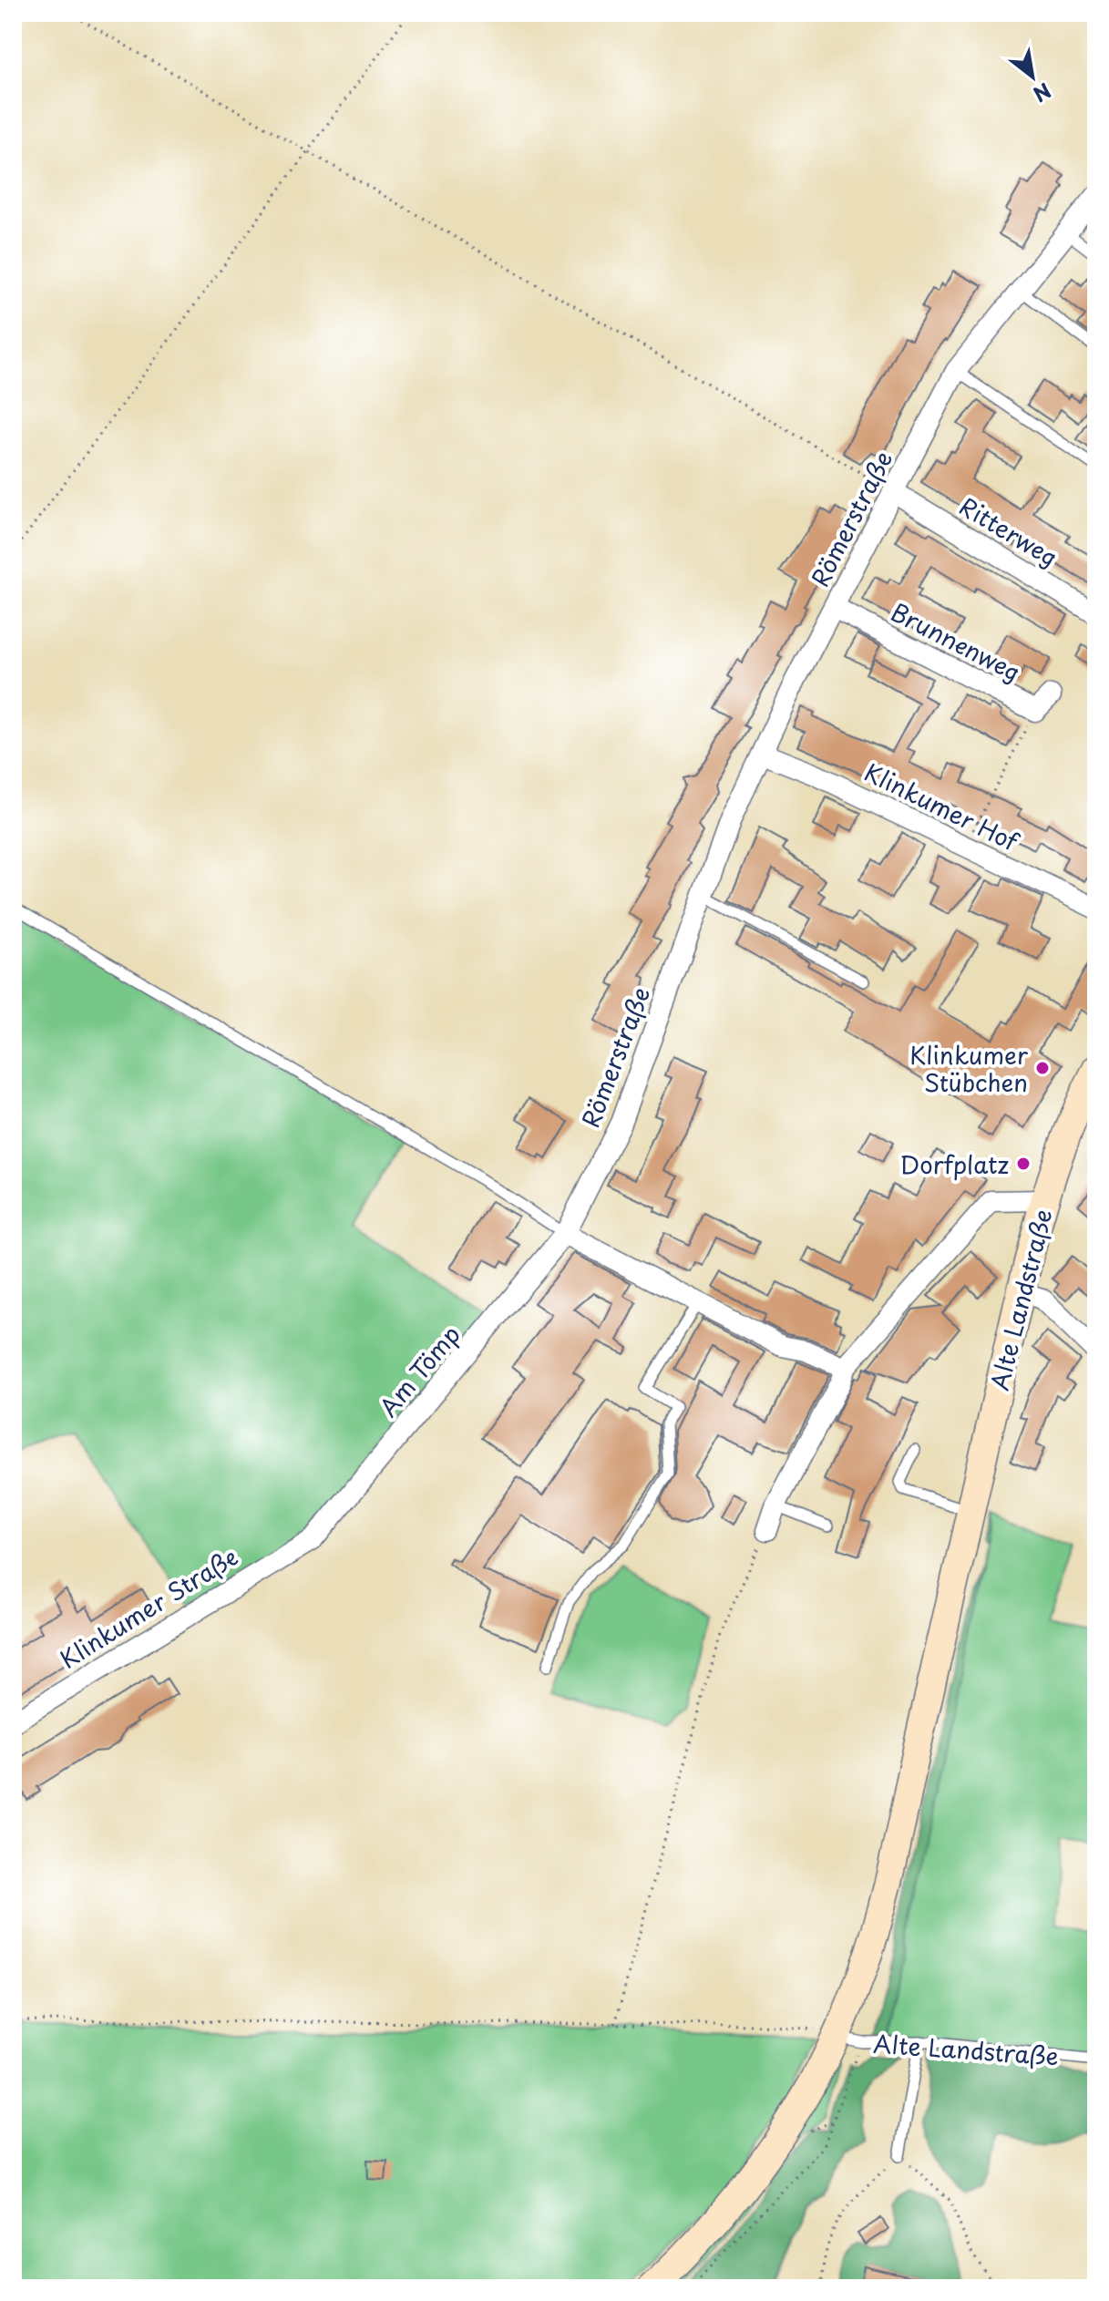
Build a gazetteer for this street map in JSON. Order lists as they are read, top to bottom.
{
  "streets": {
    "main road": ["Alte Landstraße"],
    "street": [
      "Römerstraße",
      "Ritterweg",
      "Brunnenweg",
      "Klinkumer Hof",
      "Am Tömp",
      "Klinkumer Straße"
    ]
  },
  "crossings": [
    ["Römerstraße", "Ritterweg"],
    ["Römerstraße", "Brunnenweg"],
    ["Römerstraße", "Klinkumer Hof"],
    ["Römerstraße", "Am Tömp"],
    ["Am Tömp", "Klinkumer Straße"]
  ],
  "places": ["Klinkumer Stübchen", "Dorfplatz"],
  "north": "bottom right"
}
